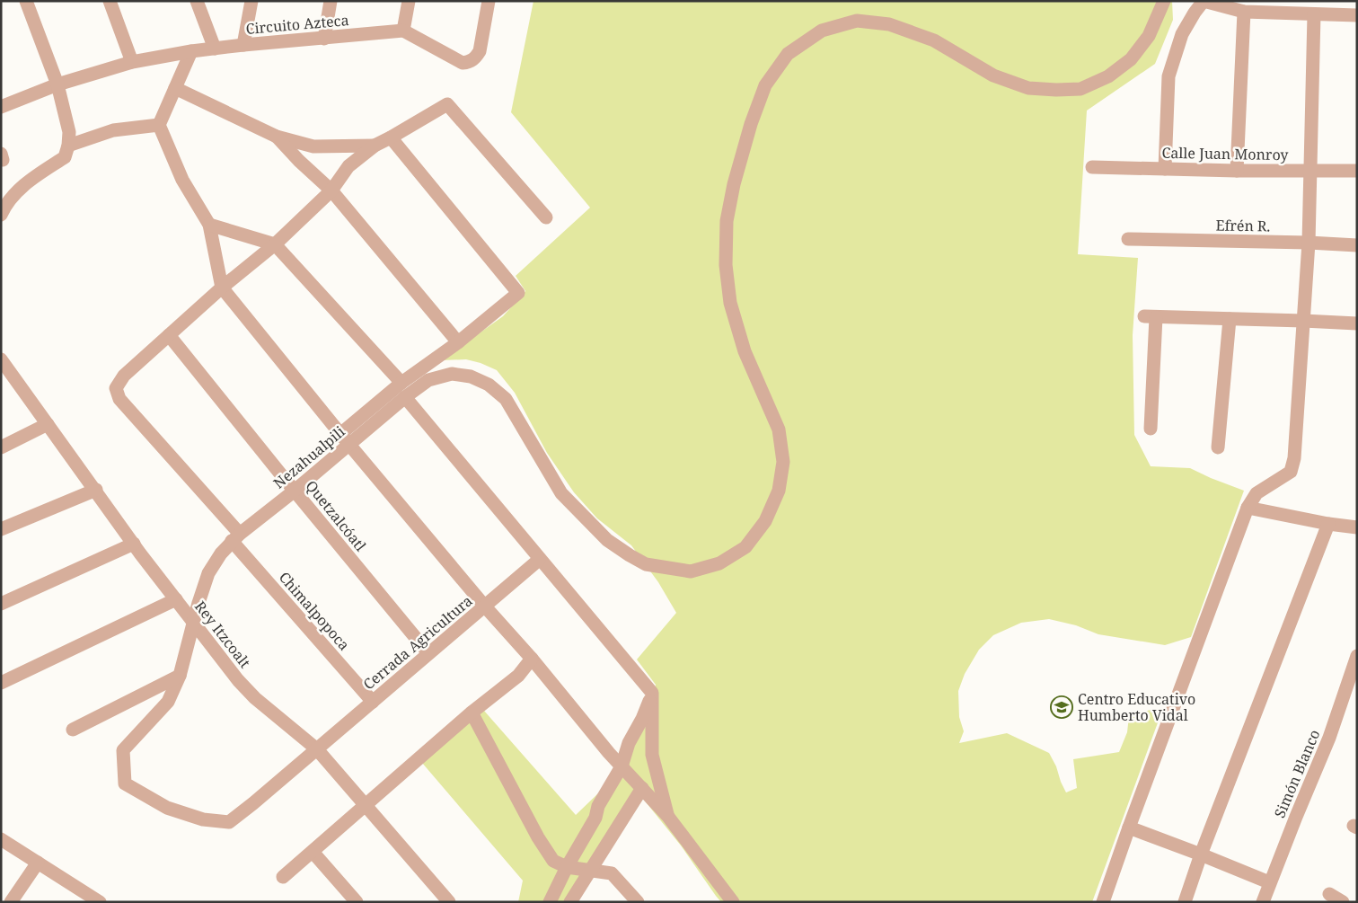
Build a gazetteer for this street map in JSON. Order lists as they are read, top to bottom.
{
  "streets": {
    "street": [
      "Circuito Azteca",
      "Calle Juan Monroy",
      "Efrén R.",
      "Nezahualpili",
      "Quetzalcóatl",
      "Chimalpopoca",
      "Rey Itzcoalt",
      "Cerrada Agricultura",
      "Simón Blanco"
    ]
  },
  "crossings": [
    ["Nezahualpili", "Quetzalcóatl"],
    ["Nezahualpili", "Chimalpopoca"],
    ["Nezahualpili", "Rey Itzcoalt"],
    ["Nezahualpili", "Cerrada Agricultura"],
    ["Quetzalcóatl", "Chimalpopoca"],
    ["Quetzalcóatl", "Cerrada Agricultura"],
    ["Chimalpopoca", "Cerrada Agricultura"],
    ["Rey Itzcoalt", "Cerrada Agricultura"]
  ],
  "places": {
    "school or university": ["Centro Educativo Humberto Vidal"]
  }
}
